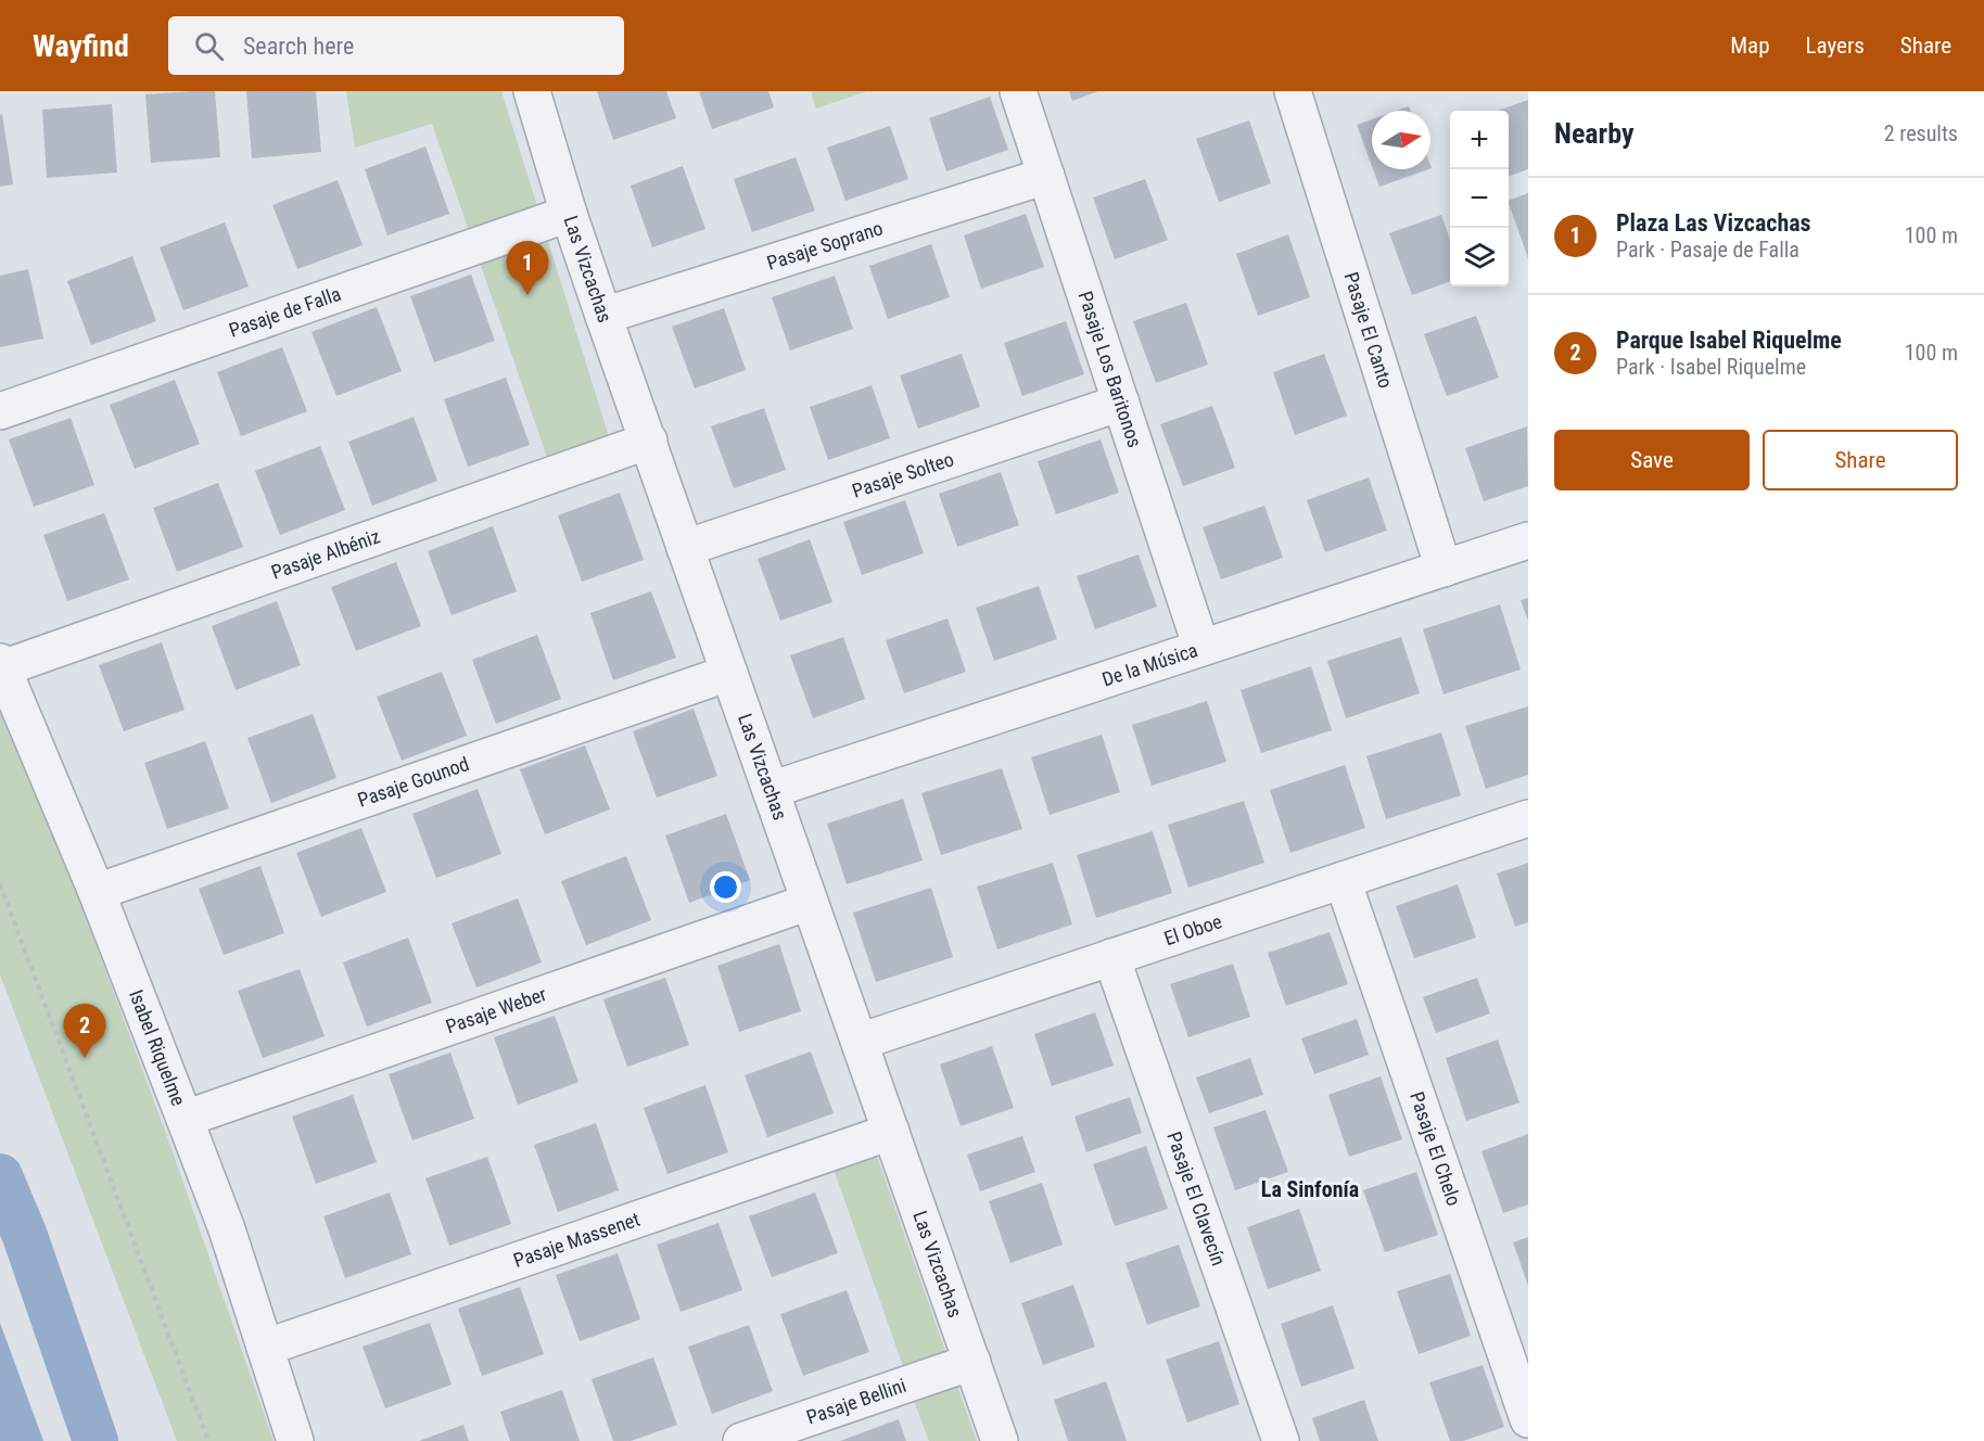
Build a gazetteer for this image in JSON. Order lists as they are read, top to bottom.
{
  "streets": {
    "street": [
      "Pasaje Soprano",
      "Las Vizcachas",
      "Pasaje de Falla",
      "Pasaje El Canto",
      "Pasaje Los Baritonos",
      "Pasaje Solteo",
      "Pasaje Albéniz",
      "De la Música",
      "Pasaje Gounod",
      "El Oboe",
      "Pasaje Weber",
      "Isabel Riquelme",
      "Pasaje El Chelo",
      "Pasaje El Clavecín",
      "Pasaje Massenet",
      "Pasaje Bellini"
    ]
  },
  "crossings": [
    ["Pasaje Soprano", "Las Vizcachas"],
    ["Pasaje Soprano", "Pasaje Los Baritonos"],
    ["Las Vizcachas", "Pasaje de Falla"],
    ["Las Vizcachas", "Pasaje Solteo"],
    ["Las Vizcachas", "Pasaje Albéniz"],
    ["Las Vizcachas", "De la Música"],
    ["Las Vizcachas", "Pasaje Gounod"],
    ["Las Vizcachas", "El Oboe"],
    ["Las Vizcachas", "Pasaje Weber"],
    ["Las Vizcachas", "Pasaje Massenet"],
    ["Las Vizcachas", "Pasaje Bellini"],
    ["Pasaje El Canto", "De la Música"],
    ["Pasaje Los Baritonos", "Pasaje Solteo"],
    ["Pasaje Los Baritonos", "De la Música"],
    ["Pasaje Albéniz", "Isabel Riquelme"],
    ["Pasaje Gounod", "Isabel Riquelme"],
    ["El Oboe", "Pasaje El Chelo"],
    ["El Oboe", "Pasaje El Clavecín"],
    ["Pasaje Weber", "Isabel Riquelme"],
    ["Isabel Riquelme", "Pasaje Massenet"]
  ],
  "districts": ["La Sinfonía"],
  "north": "right",
  "page": {
    "header": "Wayfind",
    "search": "Search here",
    "nav": ["Map", "Layers", "Share"],
    "heading": ["Nearby", "2 results"],
    "map_buttons": ["+", "−"],
    "list": [
      {
        "mark": "1",
        "name": "Plaza Las Vizcachas",
        "note": "Park · Pasaje de Falla",
        "value": "100 m"
      },
      {
        "mark": "2",
        "name": "Parque Isabel Riquelme",
        "note": "Park · Isabel Riquelme",
        "value": "100 m"
      }
    ],
    "pins": ["1", "2"],
    "buttons": ["Save", "Share"]
  }
}
